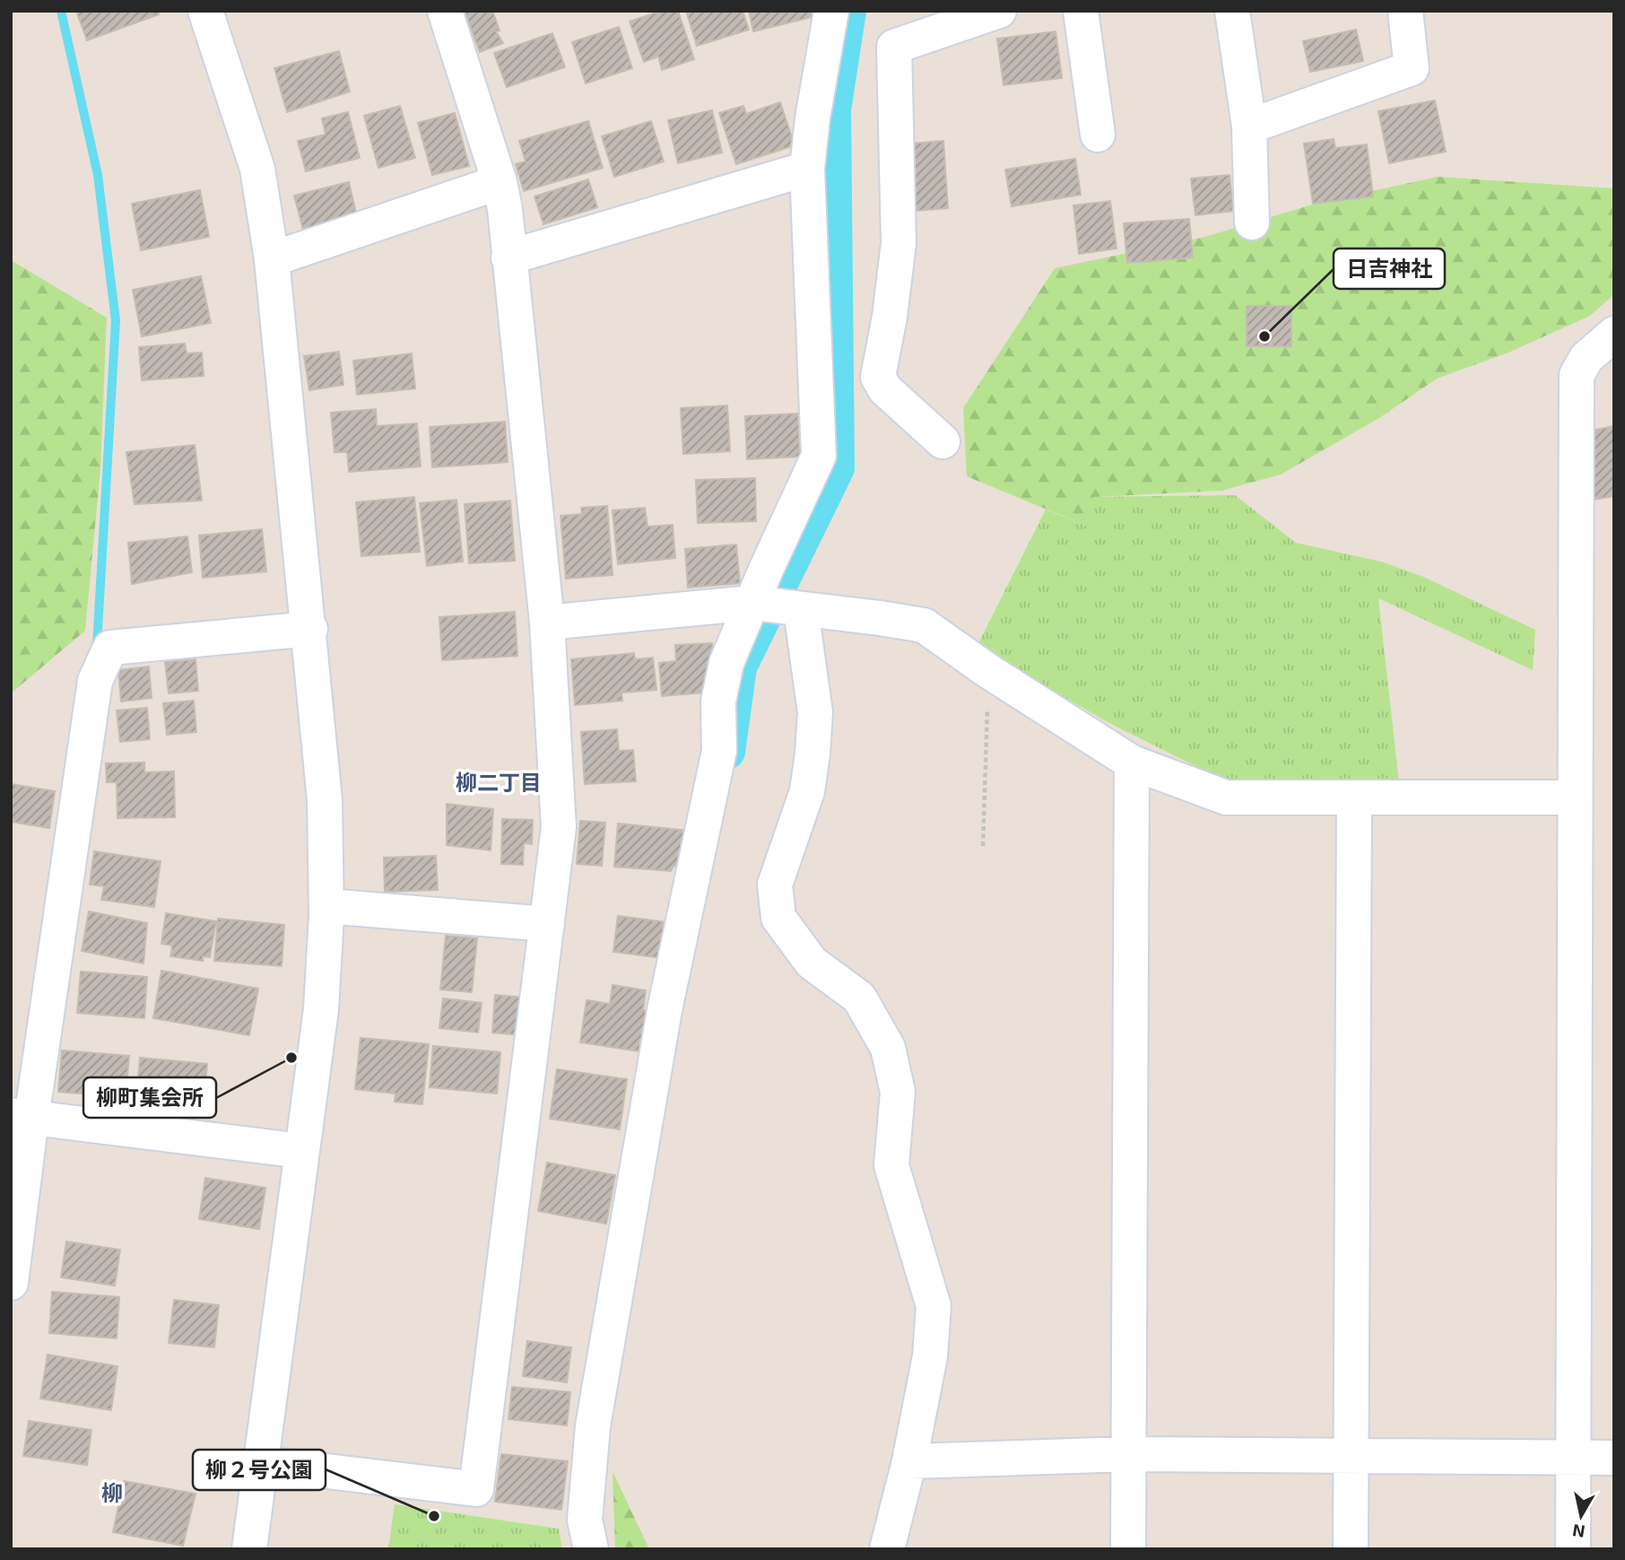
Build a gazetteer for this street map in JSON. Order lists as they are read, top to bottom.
{
  "districts": ["柳二丁目", "柳"],
  "places": ["日吉神社", "柳町集会所", "柳２号公園"],
  "north": "bottom"
}
